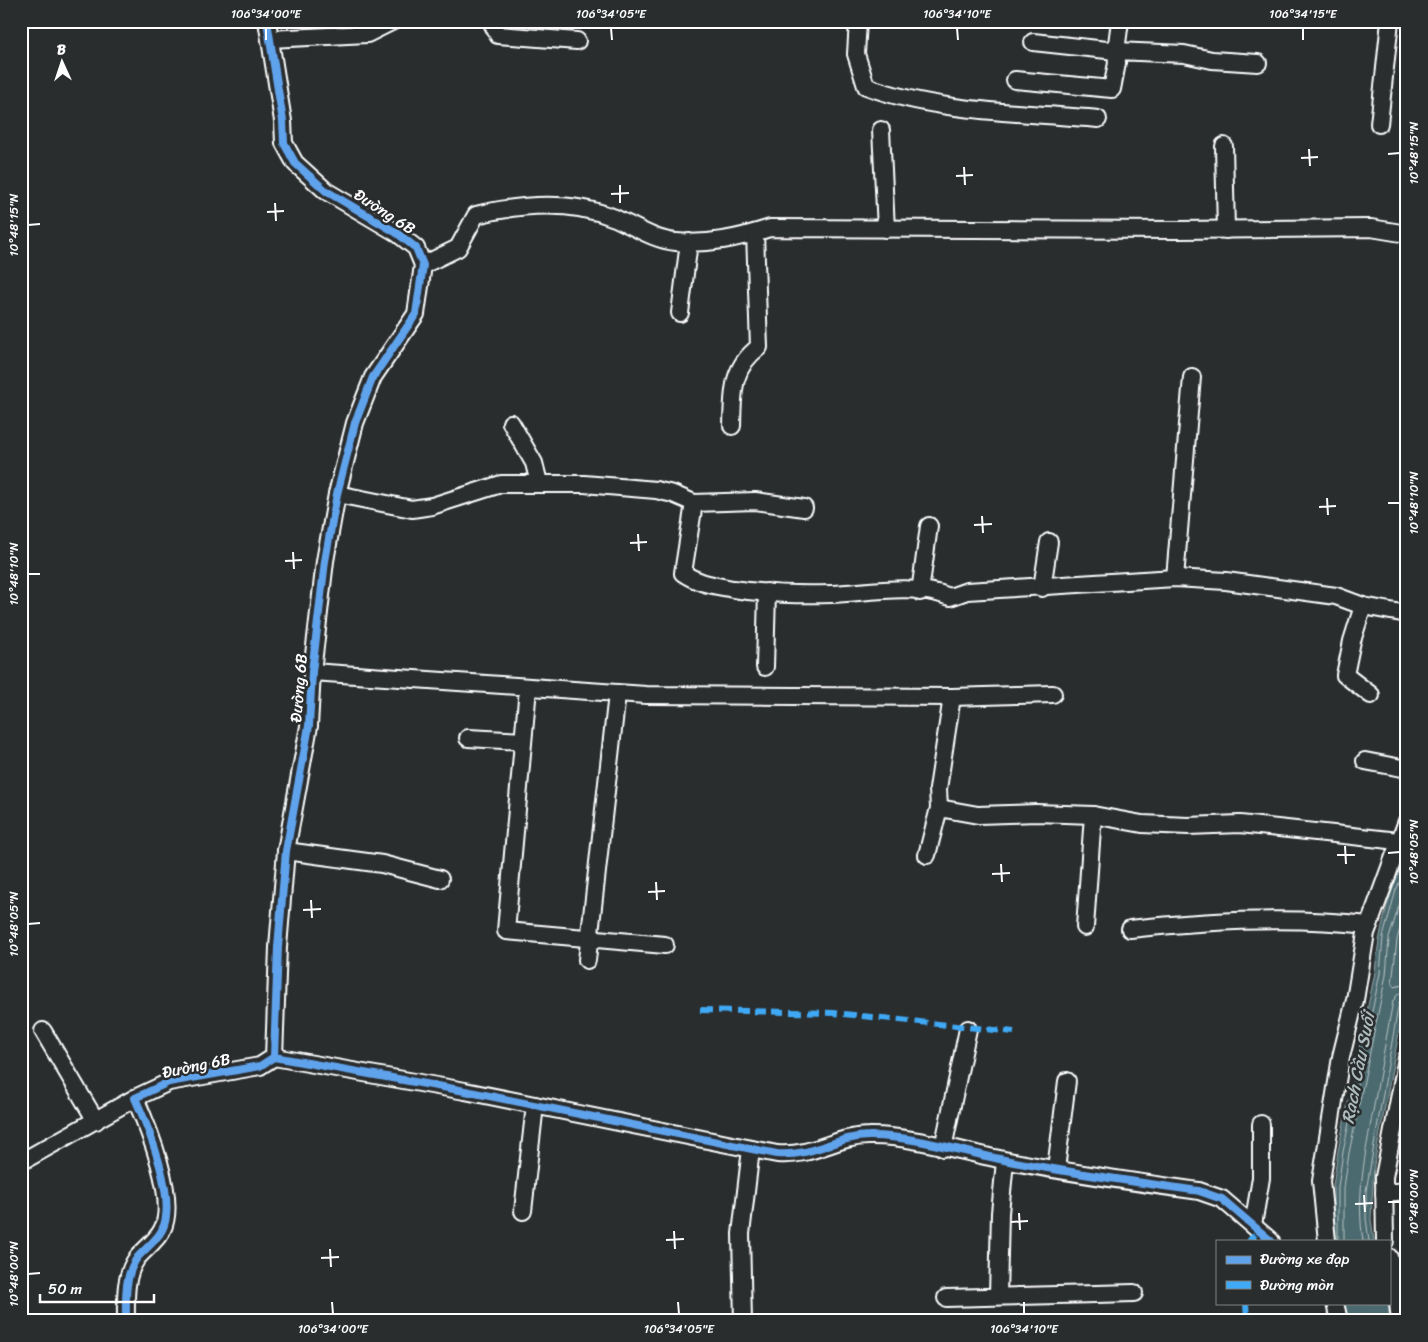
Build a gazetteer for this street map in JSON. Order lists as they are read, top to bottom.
{
  "streets": {
    "street": ["Đường 6B"]
  },
  "water": ["Rạch Cầu Suối"],
  "legend": ["Đường xe đạp", "Đường mòn"],
  "scale_bar": "50 m",
  "north": "top",
  "coordinates": [
    "106°34'00\"E",
    "106°34'05\"E",
    "106°34'10\"E",
    "106°34'15\"E",
    "10°48'15\"N",
    "10°48'10\"N",
    "10°48'05\"N",
    "10°48'00\"N"
  ]
}
